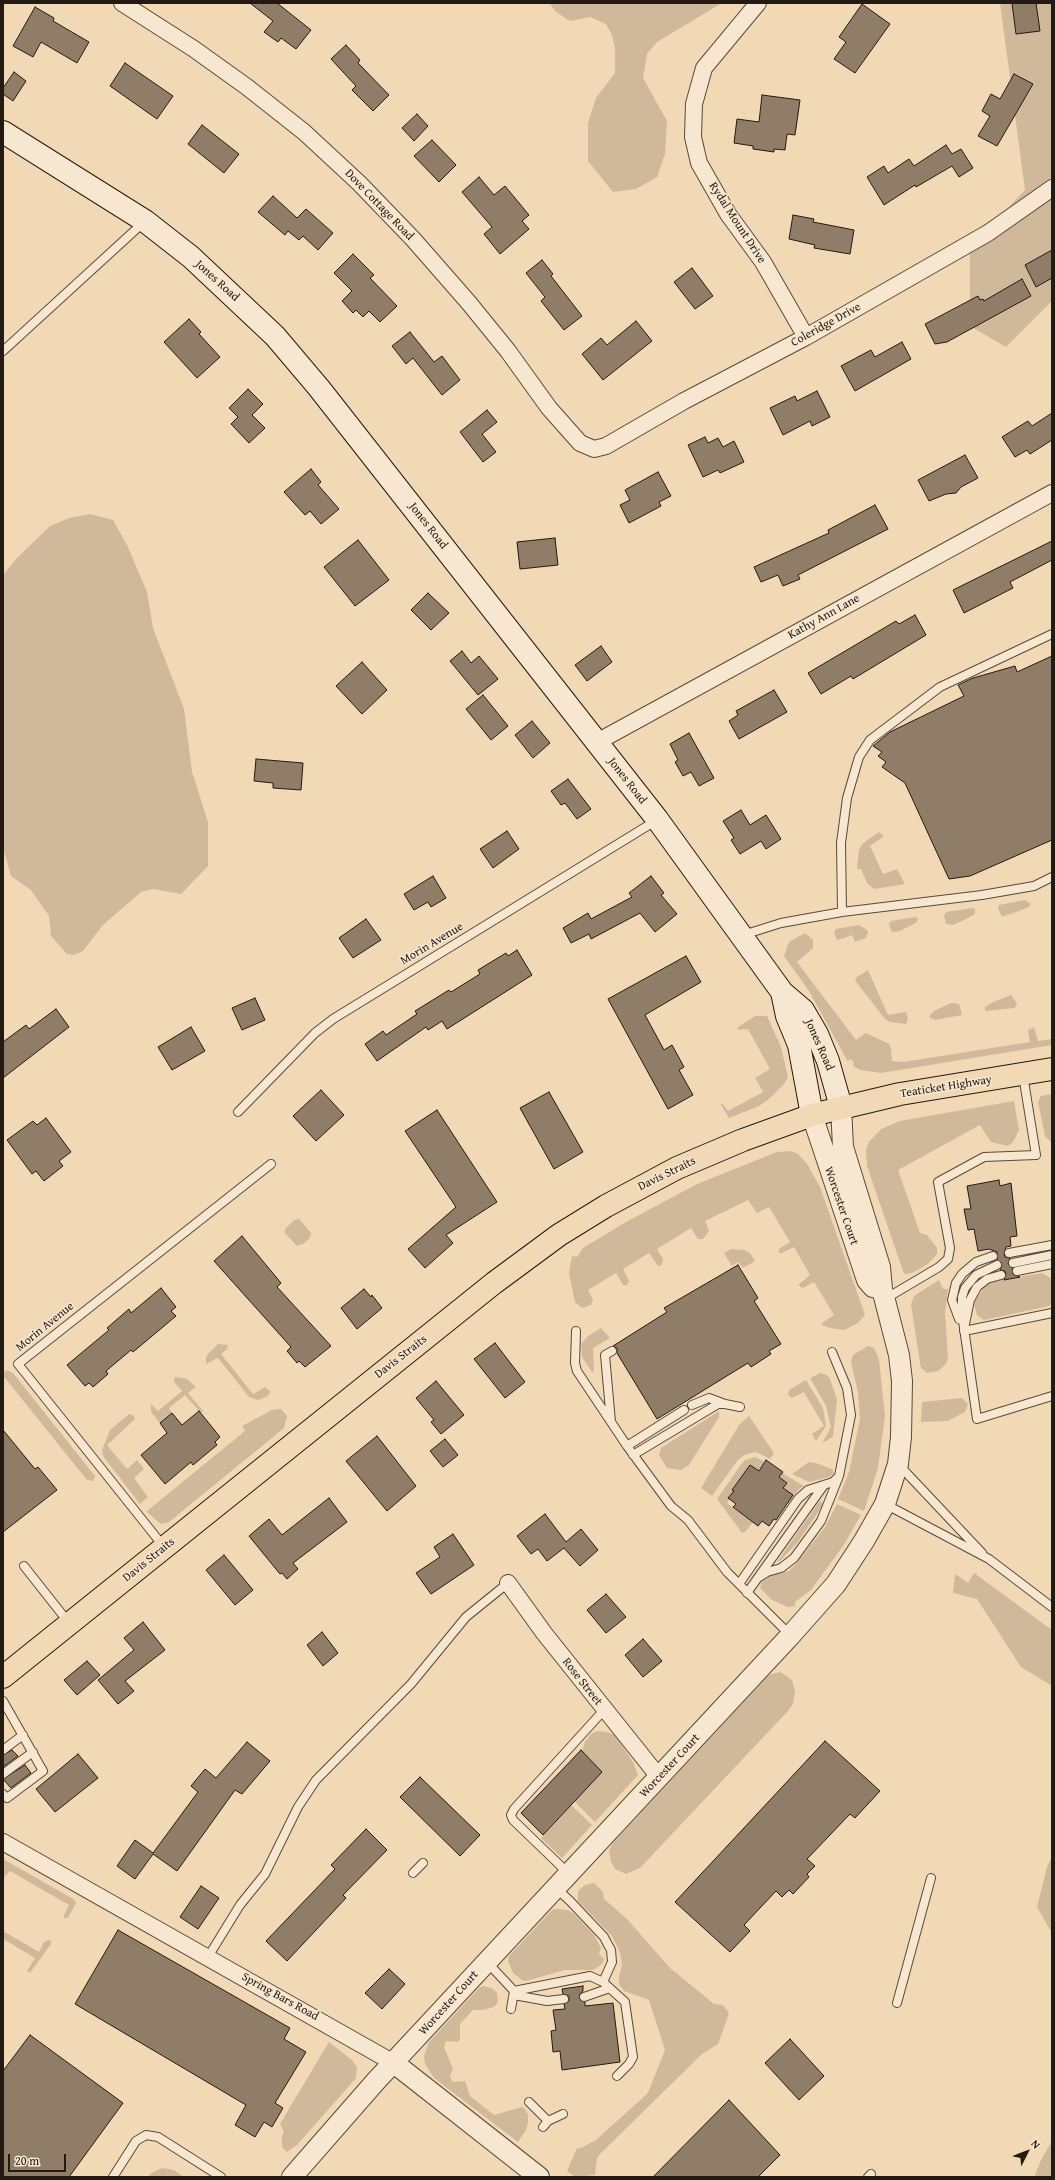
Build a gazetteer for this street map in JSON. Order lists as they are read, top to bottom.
{
  "streets": {
    "main road": ["Jones Road", "Teaticket Highway", "Davis Straits"],
    "street": [
      "Dove Cottage Road",
      "Rydal Mount Drive",
      "Coleridge Drive",
      "Kathy Ann Lane",
      "Worcester Court",
      "Rose Street",
      "Spring Bars Road"
    ],
    "lane": ["Morin Avenue"]
  },
  "crossings": [
    ["Dove Cottage Road", "Coleridge Drive"],
    ["Rydal Mount Drive", "Coleridge Drive"],
    ["Jones Road", "Kathy Ann Lane"],
    ["Jones Road", "Morin Avenue"],
    ["Jones Road", "Teaticket Highway"],
    ["Jones Road", "Davis Straits"],
    ["Jones Road", "Worcester Court"],
    ["Morin Avenue", "Davis Straits"],
    ["Teaticket Highway", "Davis Straits"],
    ["Teaticket Highway", "Worcester Court"],
    ["Davis Straits", "Worcester Court"],
    ["Worcester Court", "Rose Street"],
    ["Worcester Court", "Spring Bars Road"]
  ],
  "scale_bar": "20 m",
  "north": "top right"
}
